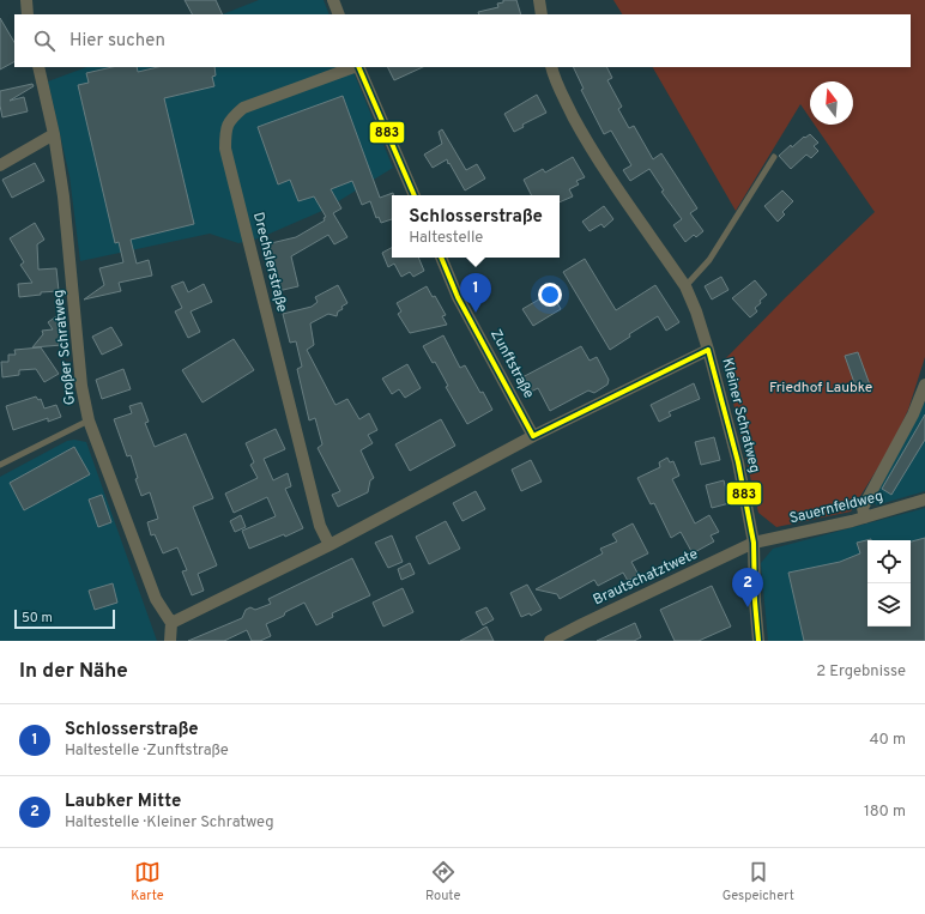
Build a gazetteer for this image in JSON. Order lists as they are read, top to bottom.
{
  "streets": {
    "street": [
      "Drechslerstraße",
      "Großer Schratweg",
      "Zunftstraße",
      "Kleiner Schratweg",
      "Sauernfeldweg",
      "Brautschatztwete"
    ]
  },
  "crossings": [
    ["Kleiner Schratweg", "Sauernfeldweg"],
    ["Kleiner Schratweg", "Brautschatztwete"],
    ["Sauernfeldweg", "Brautschatztwete"]
  ],
  "parks": ["Friedhof Laubke"],
  "lines": ["transit line 883"],
  "scale_bar": "50 m",
  "north": "top",
  "page": {
    "search": "Hier suchen",
    "popup": ["Schlosserstraße", "Haltestelle"],
    "pins": ["1", "2"],
    "scale": "50 m",
    "heading": ["In der Nähe", "2 Ergebnisse"],
    "list": [
      {
        "mark": "1",
        "name": "Schlosserstraße",
        "note": "Haltestelle · Zunftstraße",
        "value": "40 m"
      },
      {
        "mark": "2",
        "name": "Laubker Mitte",
        "note": "Haltestelle · Kleiner Schratweg",
        "value": "180 m"
      }
    ],
    "nav": ["Karte", "Route", "Gespeichert"]
  }
}
